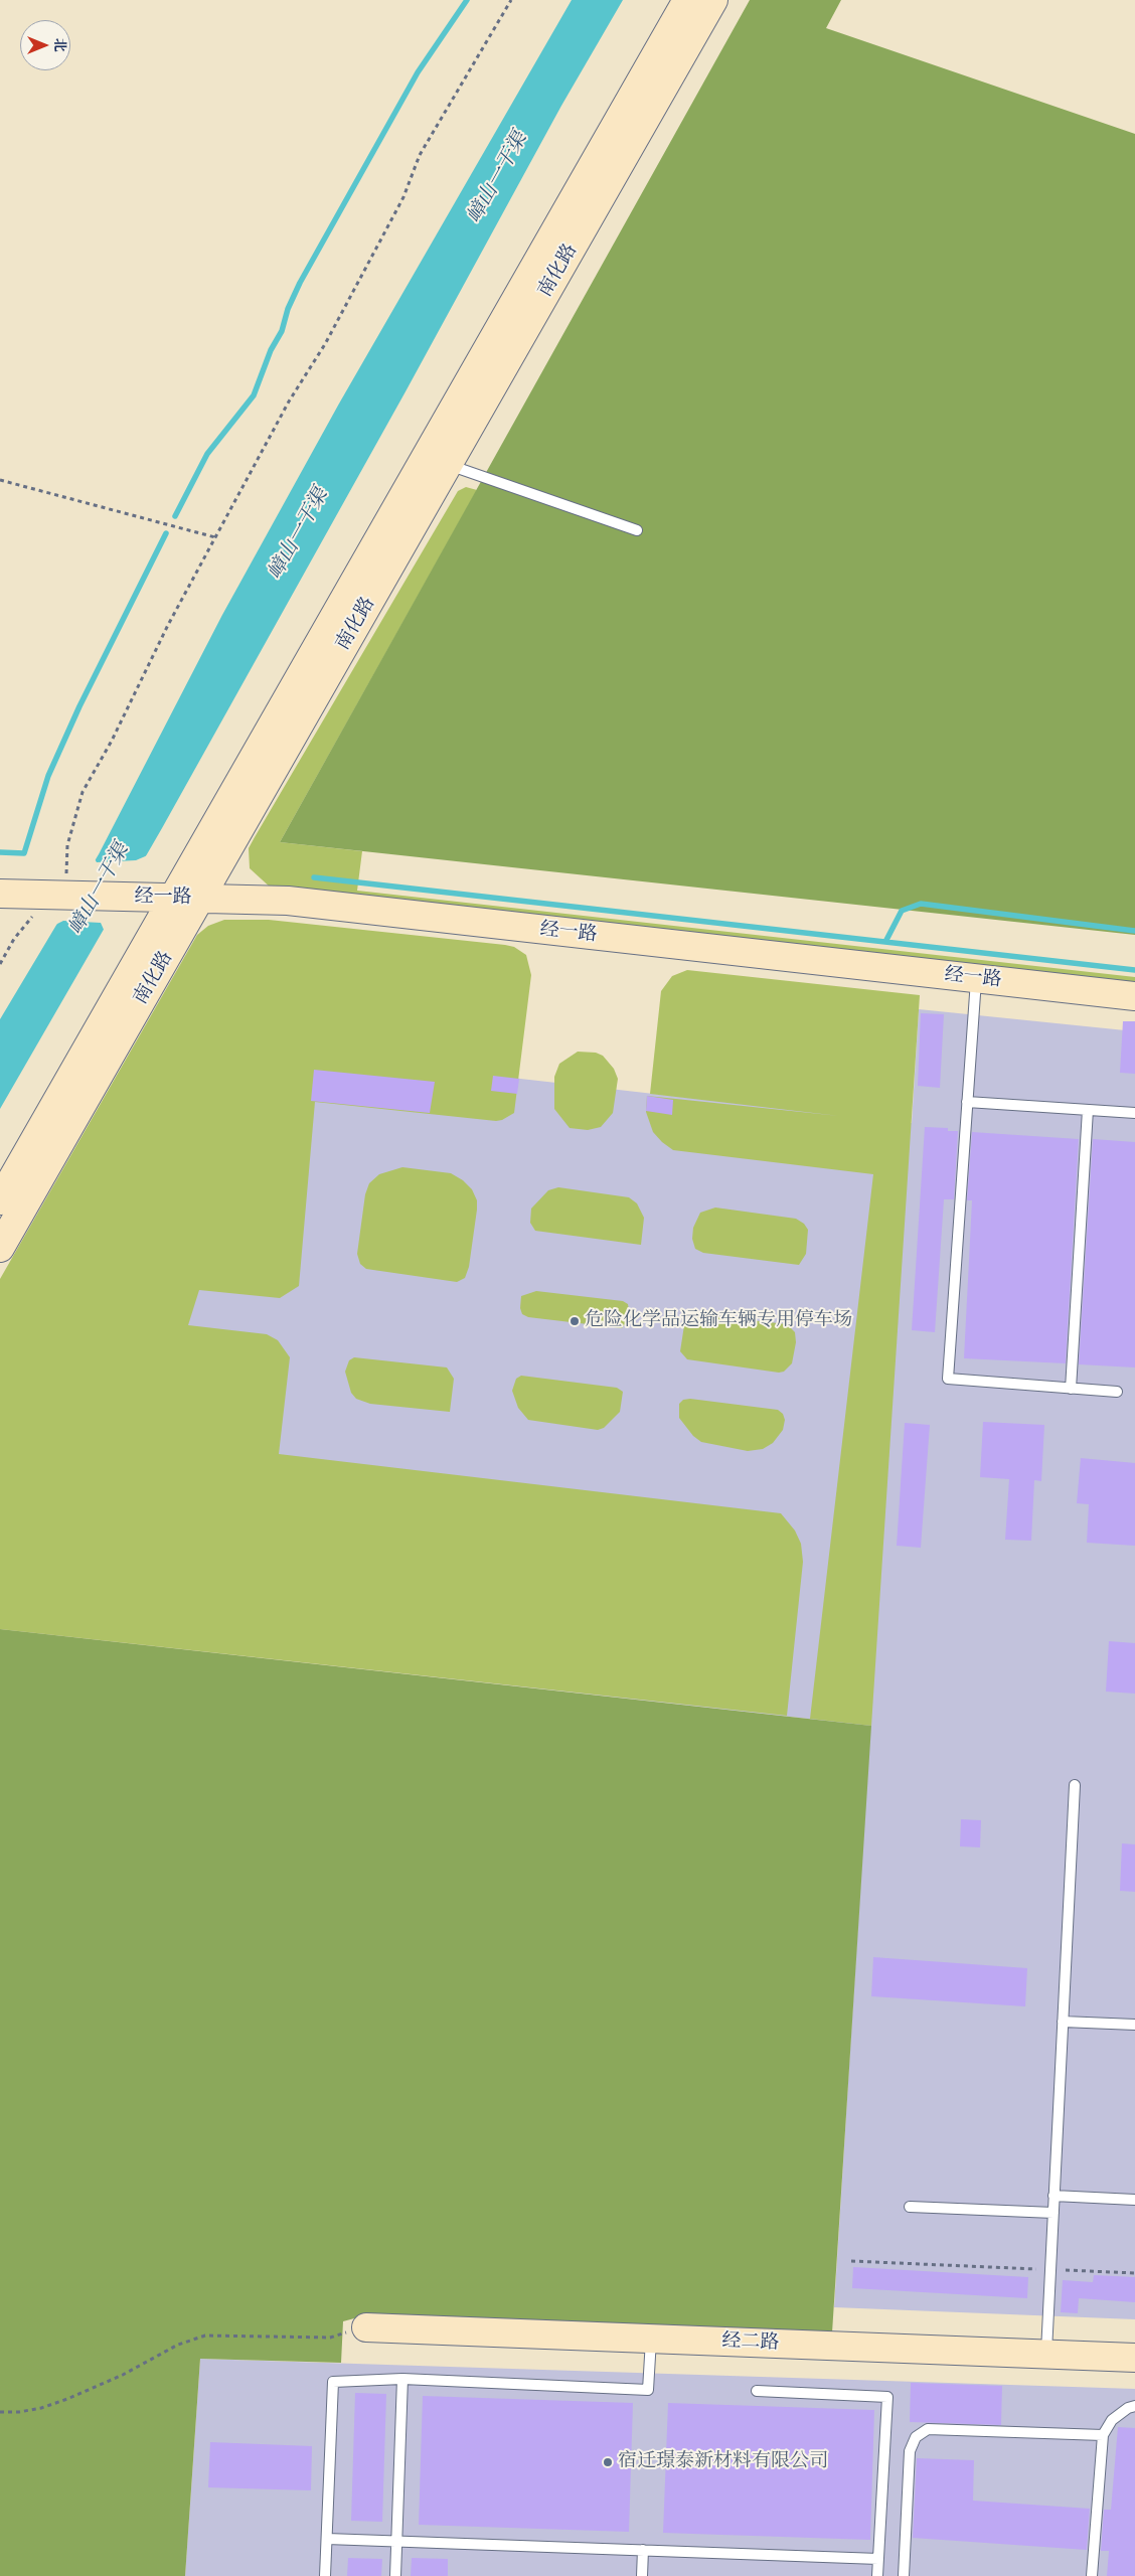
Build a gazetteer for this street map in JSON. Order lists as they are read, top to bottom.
{
  "streets": {
    "main road": ["南化路", "经一路", "经二路"]
  },
  "crossings": [
    ["南化路", "经一路"]
  ],
  "water": ["嶂山一干渠"],
  "places": ["危险化学品运输车辆专用停车场", "宿迁璟泰新材料有限公司"],
  "north": "right"
}
